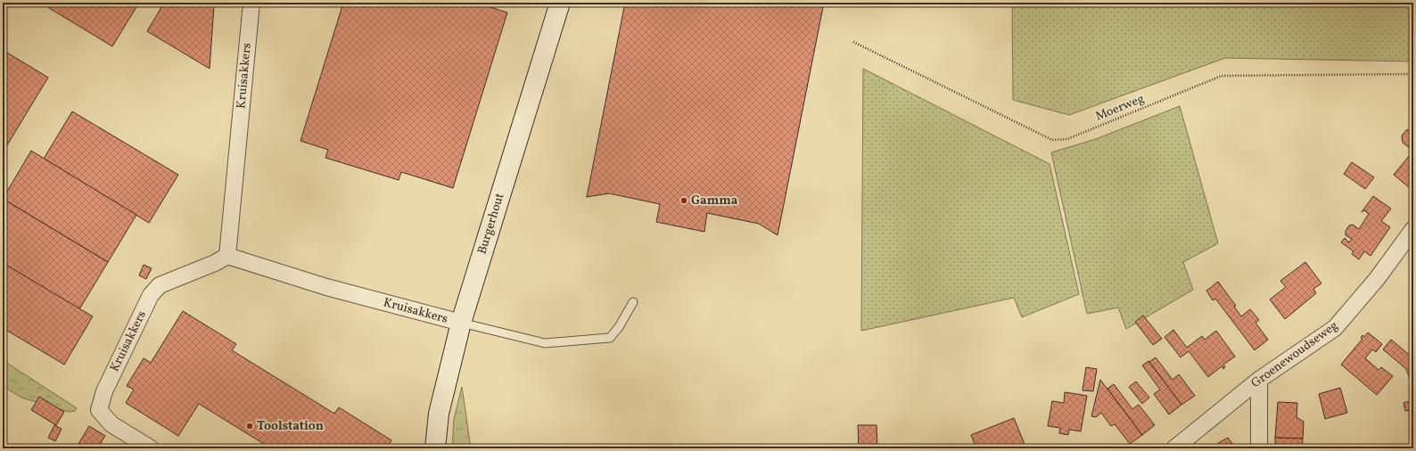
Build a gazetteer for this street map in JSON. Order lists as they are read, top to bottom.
{
  "streets": {
    "street": ["Kruisakkers", "Burgerhout", "Groenewoudseweg"],
    "path": ["Moerweg"]
  },
  "crossings": [
    ["Kruisakkers", "Burgerhout"]
  ],
  "places": ["Gamma", "Toolstation"]
}
